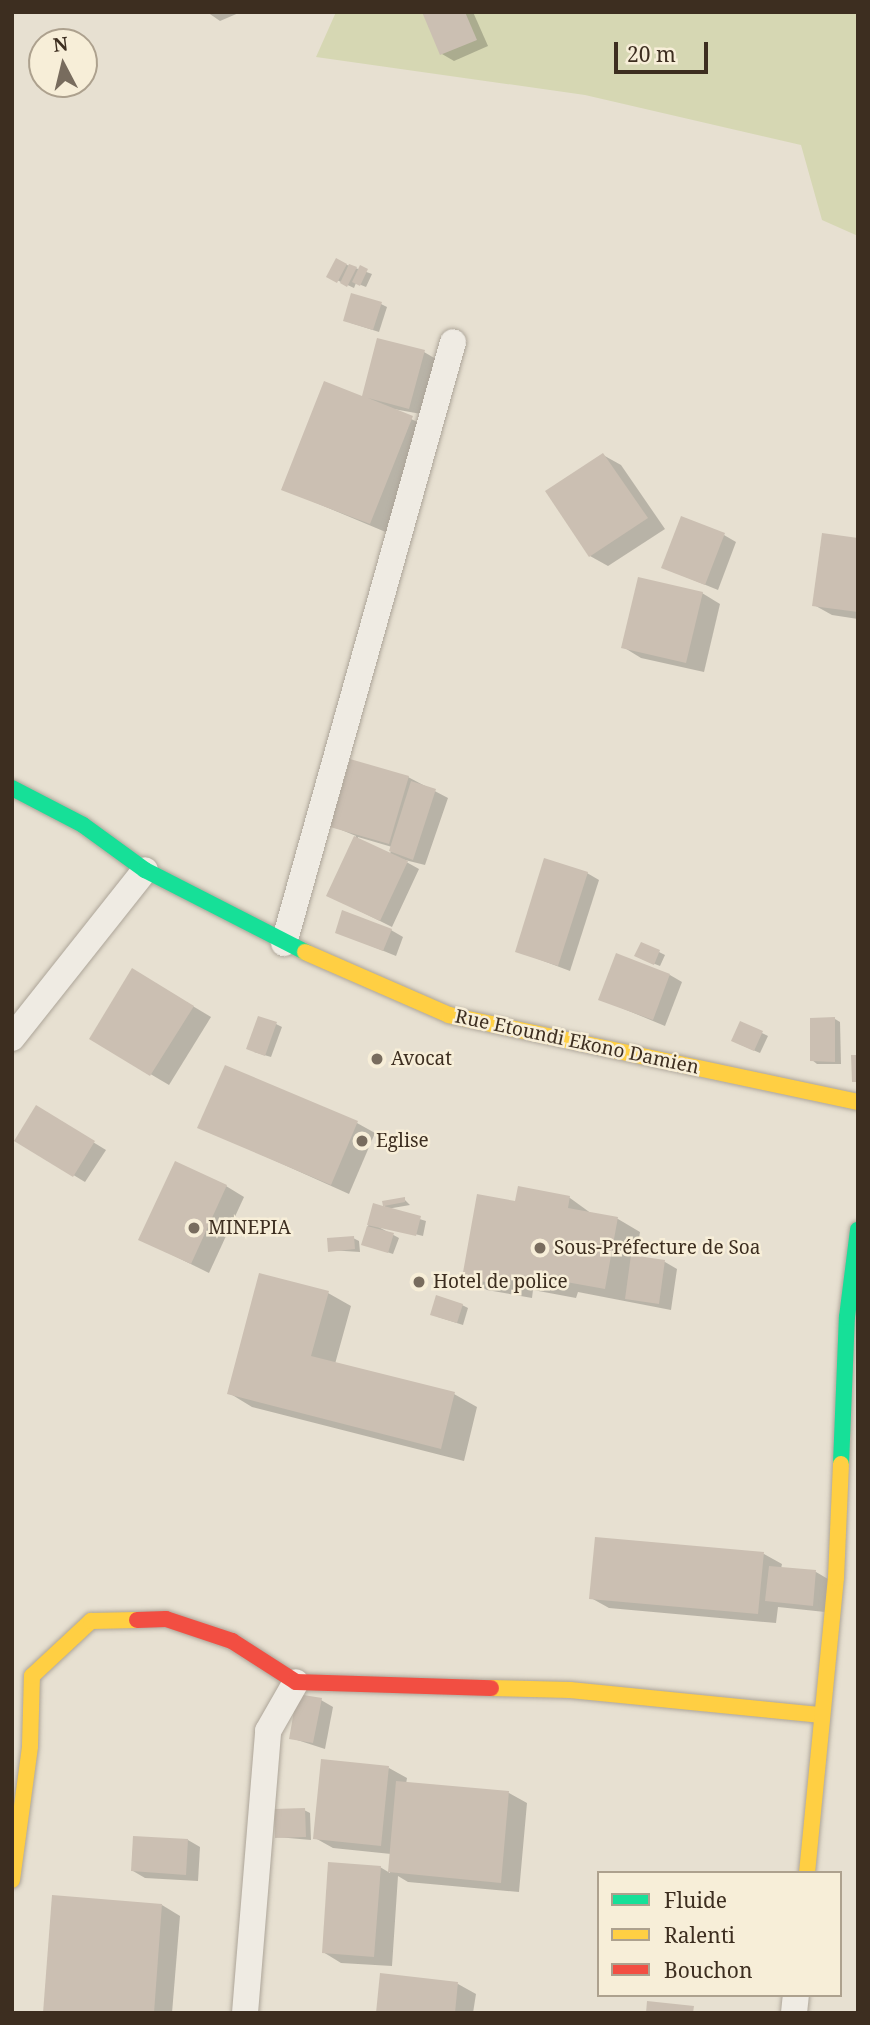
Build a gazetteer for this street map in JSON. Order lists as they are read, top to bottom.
{
  "streets": {
    "street": ["Rue Etoundi Ekono Damien"]
  },
  "places": [
    "Avocat",
    "Eglise",
    "MINEPIA",
    "Sous-Préfecture de Soa",
    "Hotel de police"
  ],
  "legend": ["Fluide", "Ralenti", "Bouchon"],
  "scale_bar": "20 m",
  "north": "top"
}
